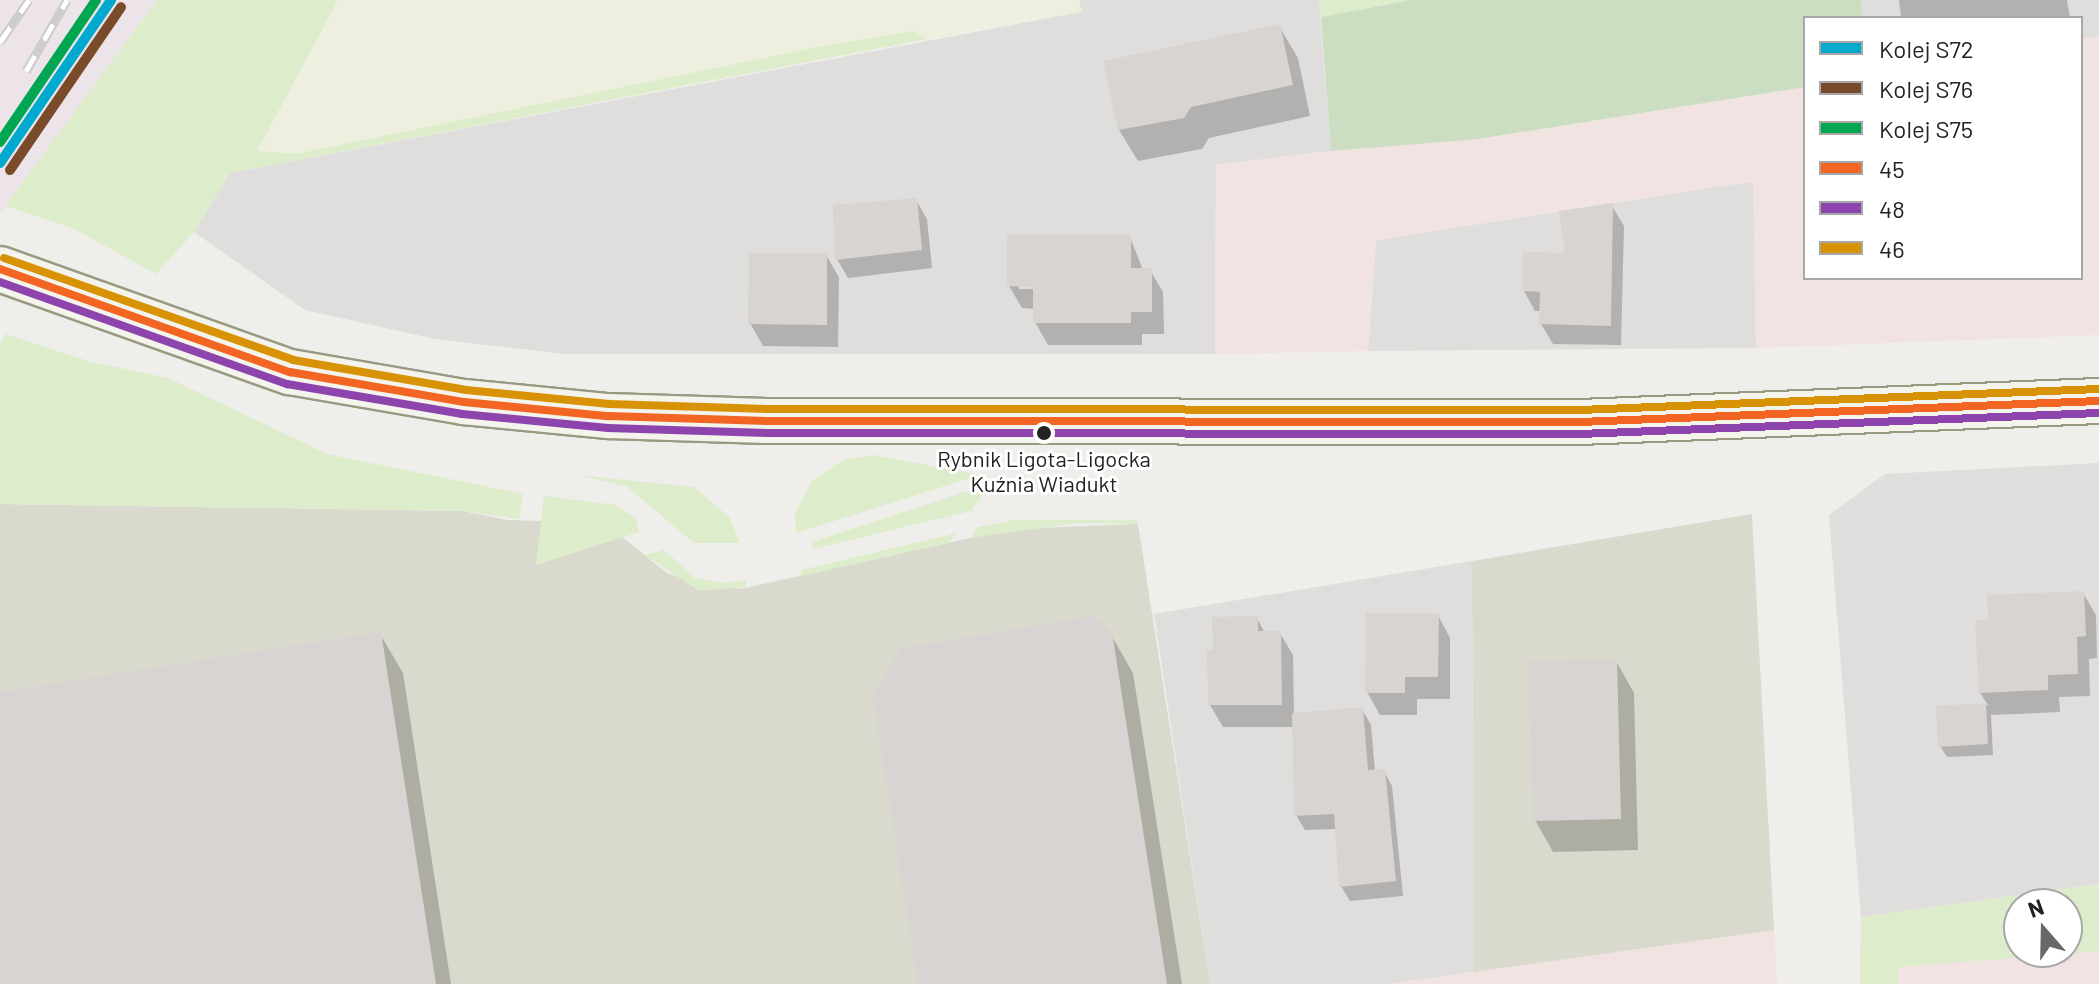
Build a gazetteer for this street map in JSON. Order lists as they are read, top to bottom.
{
  "places": ["Rybnik Ligota-Ligocka Kuźnia Wiadukt"],
  "lines": [
    "rail line S72",
    "rail line S75",
    "rail line S76",
    "transit line 46",
    "transit line 45",
    "transit line 48"
  ],
  "legend": [
    "Kolej S72",
    "Kolej S76",
    "Kolej S75",
    "45",
    "48",
    "46"
  ],
  "north": "top"
}
